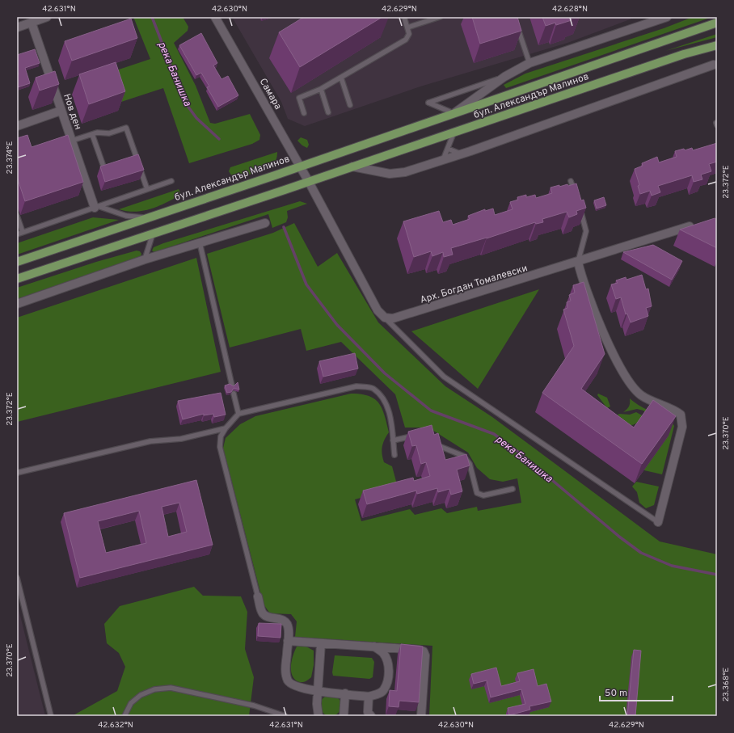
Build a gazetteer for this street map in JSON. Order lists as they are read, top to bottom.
{
  "streets": {
    "main road": ["бул. Александър Малинов"],
    "street": ["Самара", "Нов ден", "Арх. Богдан Томалевски"]
  },
  "crossings": [
    ["Самара", "бул. Александър Малинов"]
  ],
  "water": ["река Банишка"],
  "scale_bar": "50 m",
  "coordinates": [
    "42.631°N",
    "42.630°N",
    "42.629°N",
    "42.628°N",
    "23.374°E",
    "23.372°E",
    "23.370°E",
    "23.368°E",
    "42.632°N"
  ]
}
